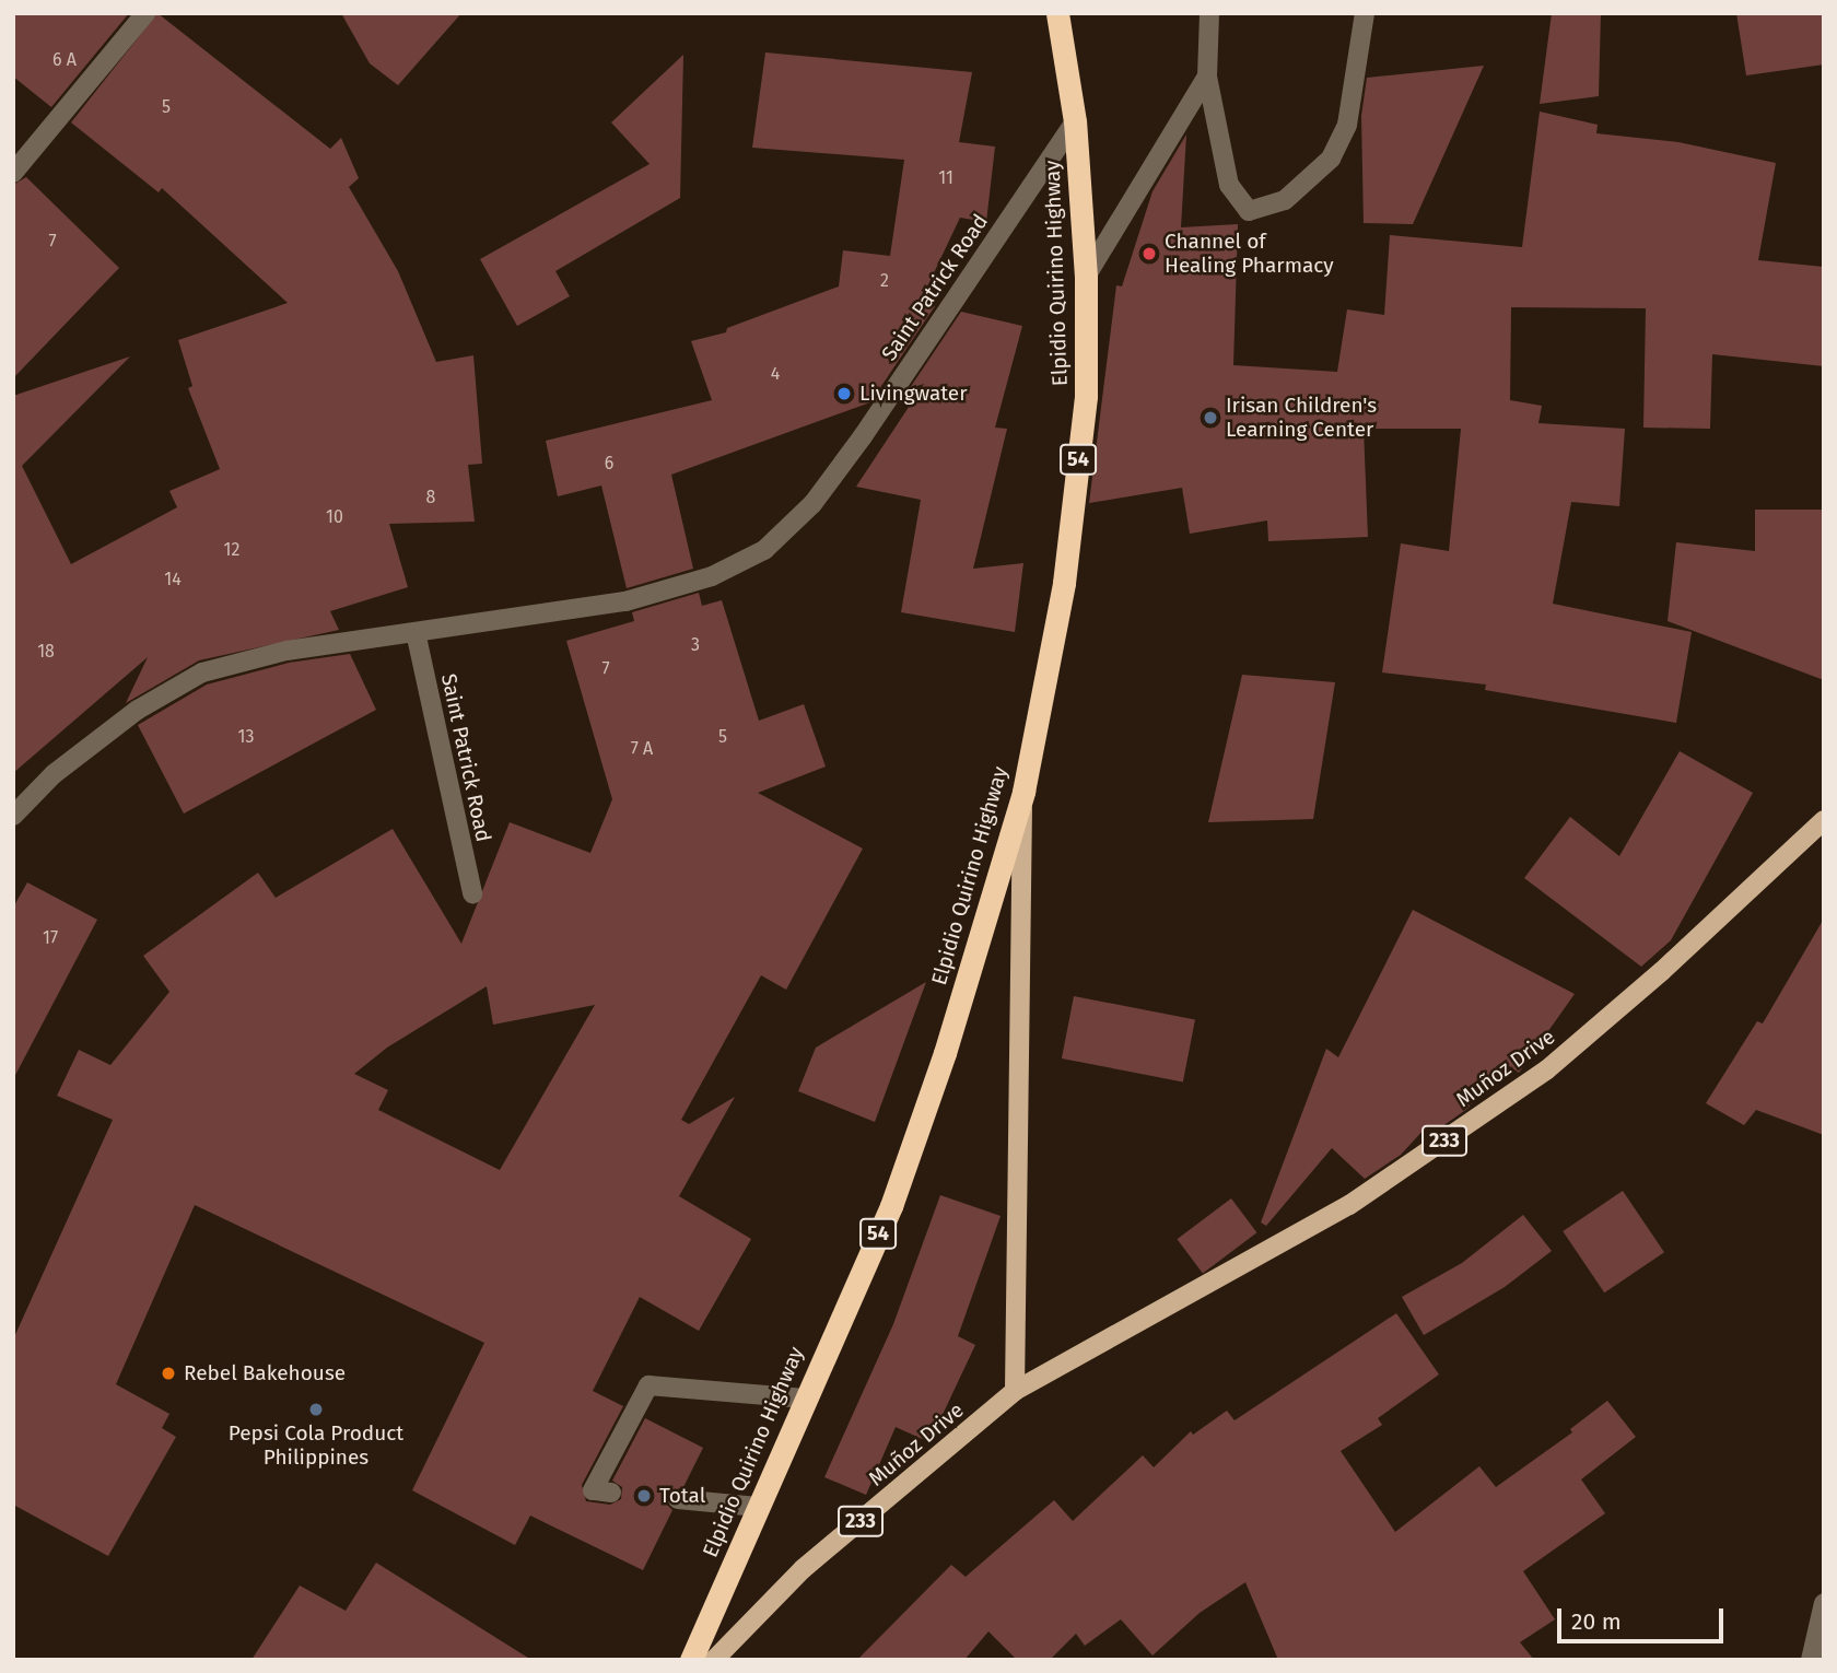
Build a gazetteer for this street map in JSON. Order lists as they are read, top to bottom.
{
  "streets": {
    "highway": ["Elpidio Quirino Highway", "54"],
    "main road": ["Muñoz Drive", "233"],
    "street": ["Saint Patrick Road"]
  },
  "crossings": [
    ["Elpidio Quirino Highway", "Saint Patrick Road"]
  ],
  "places": [
    "Channel of Healing Pharmacy",
    "Livingwater",
    "Irisan Children's Learning Center",
    "Rebel Bakehouse",
    "Pepsi Cola Product Philippines",
    "Total"
  ],
  "house_numbers": [
    "6 A",
    "5",
    "11",
    "7",
    "2",
    "4",
    "6",
    "8",
    "10",
    "12",
    "14",
    "3",
    "18",
    "7",
    "13",
    "5",
    "7 A",
    "17"
  ],
  "scale_bar": "20 m"
}
